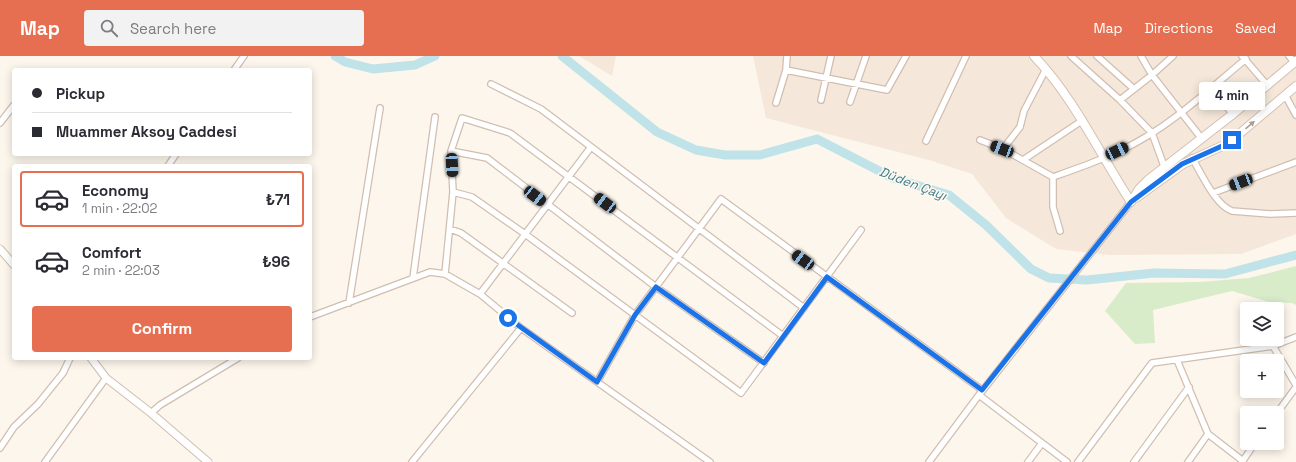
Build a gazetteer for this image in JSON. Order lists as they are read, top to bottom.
{
  "water": ["Düden Çayı"],
  "page": {
    "header": "Map",
    "search": "Search here",
    "nav": ["Map", "Directions", "Saved"],
    "banner": ["Pickup", "Muammer Aksoy Caddesi"],
    "bubble": "4 min",
    "list": [
      {
        "name": "Economy",
        "note": "1 min · 22:02",
        "value": "₺71"
      },
      {
        "name": "Comfort",
        "note": "2 min · 22:03",
        "value": "₺96"
      }
    ],
    "buttons": "Confirm",
    "map_buttons": ["+", "−"]
  }
}
